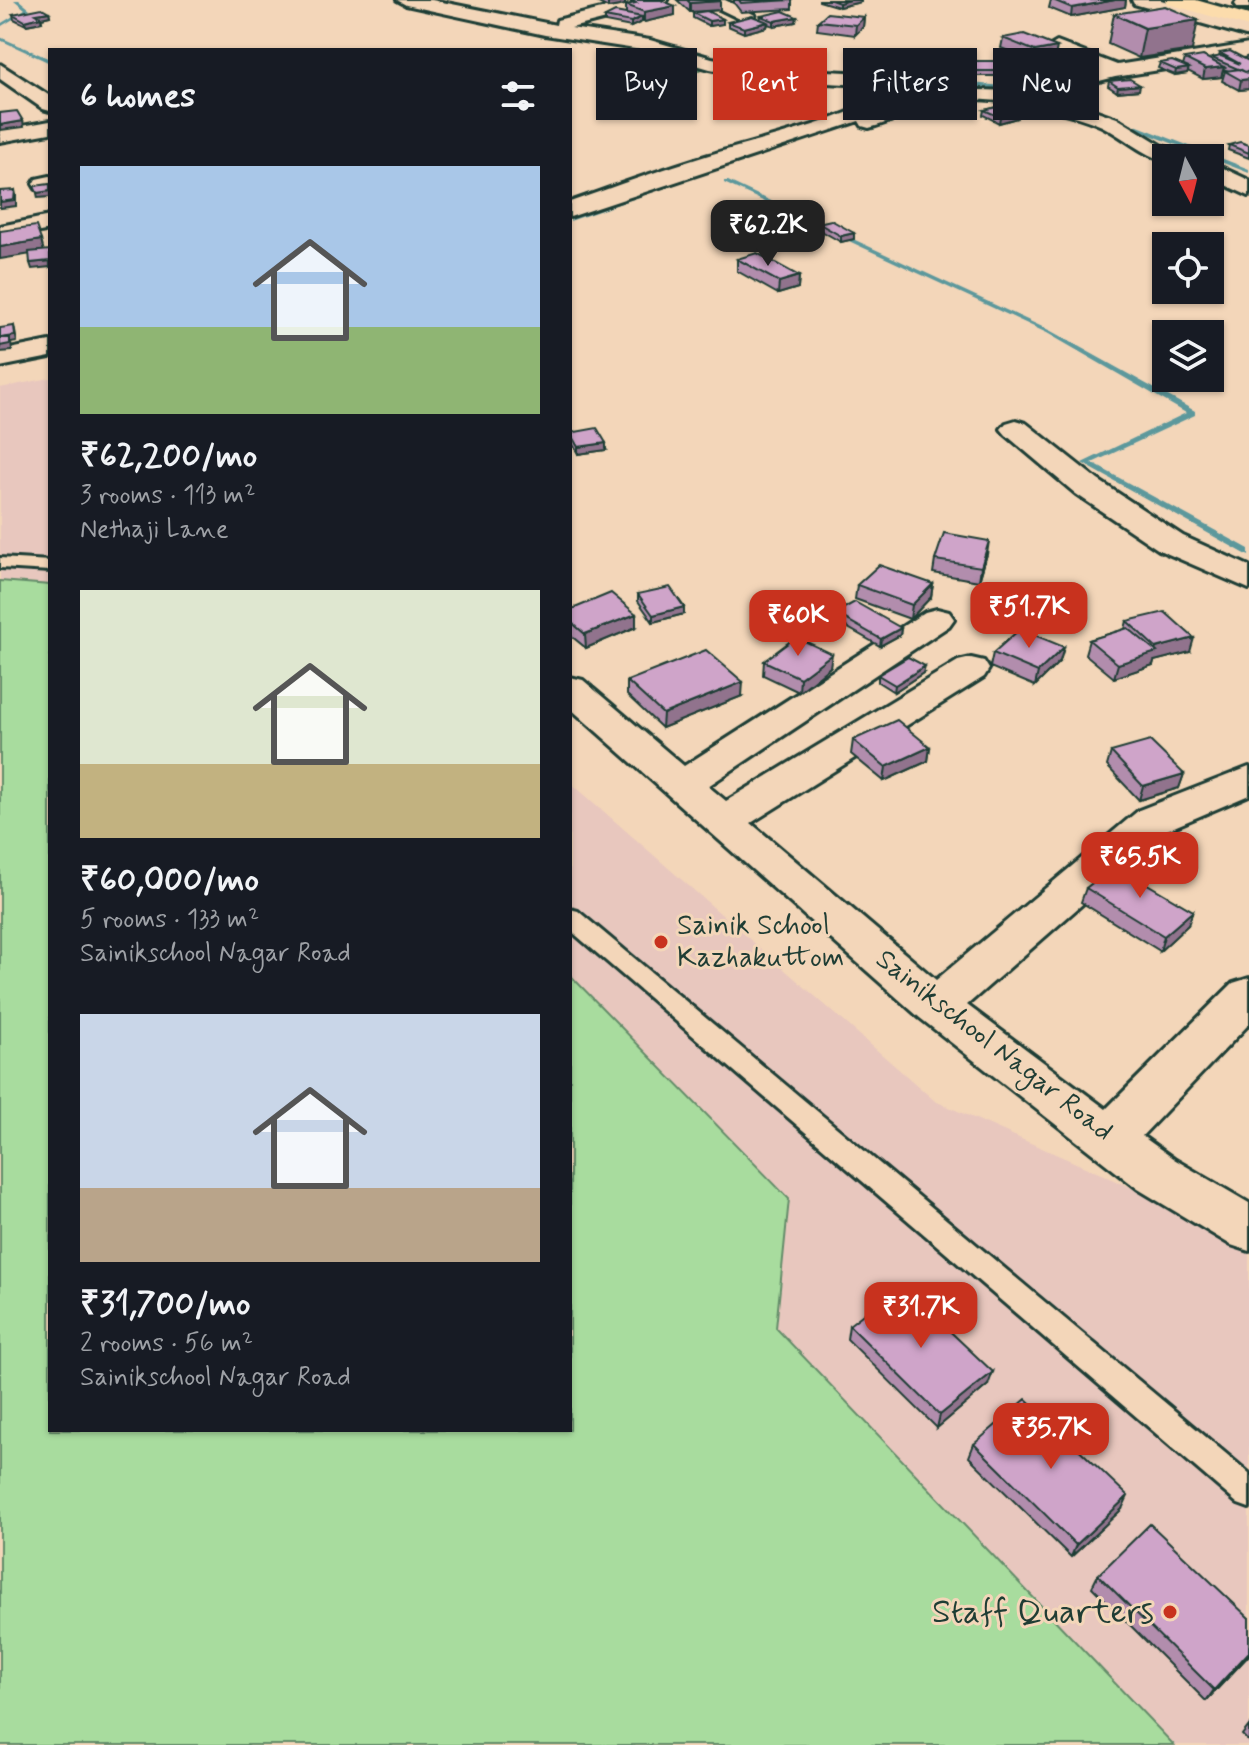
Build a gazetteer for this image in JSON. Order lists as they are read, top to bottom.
{
  "streets": {
    "street": ["Sainikschool Nagar Road"]
  },
  "places": ["Sainik School Kazhakuttom", "Staff Quarters"],
  "north": "bottom",
  "page": {
    "chip": [
      "Buy",
      "Rent",
      "Filters",
      "New"
    ],
    "heading": "6 homes",
    "list": [
      {
        "name": "₹62,200/mo",
        "note": "3 rooms · 113 m² · Nethaji Lane"
      },
      {
        "name": "₹60,000/mo",
        "note": "5 rooms · 133 m² · Sainikschool Nagar Road"
      },
      {
        "name": "₹31,700/mo",
        "note": "2 rooms · 56 m² · Sainikschool Nagar Road"
      }
    ],
    "price": [
      "₹62.2K",
      "₹51.7K",
      "₹60K",
      "₹65.5K",
      "₹31.7K",
      "₹35.7K"
    ]
  }
}
